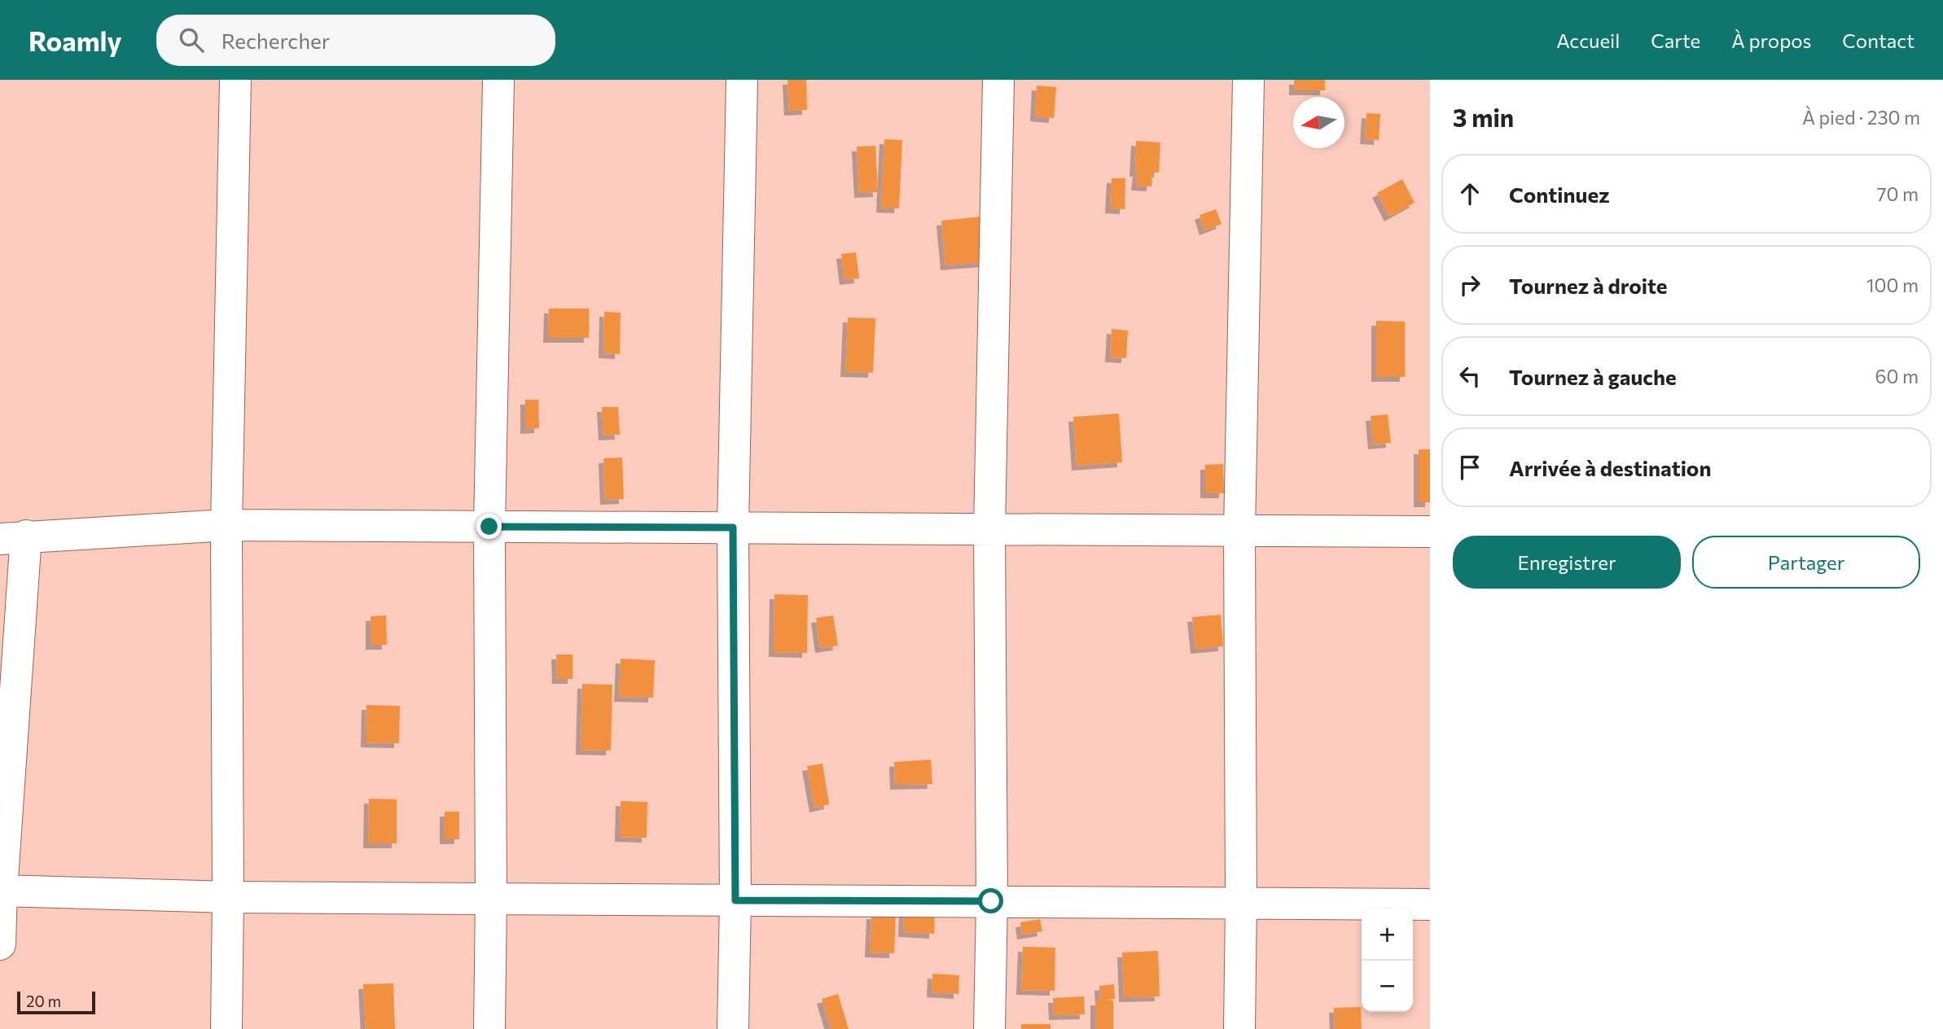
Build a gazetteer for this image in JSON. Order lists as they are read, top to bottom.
{
  "scale_bar": "20 m",
  "north": "left",
  "page": {
    "header": "Roamly",
    "search": "Rechercher",
    "nav": [
      "Accueil",
      "Carte",
      "À propos",
      "Contact"
    ],
    "heading": ["3 min", "À pied · 230 m"],
    "list": [
      ["Continuez", "70 m"],
      ["Tournez à droite", "100 m"],
      ["Tournez à gauche", "60 m"],
      "Arrivée à destination"
    ],
    "buttons": ["Enregistrer", "Partager"],
    "map_buttons": ["+", "−"],
    "scale": "20 m"
  }
}
